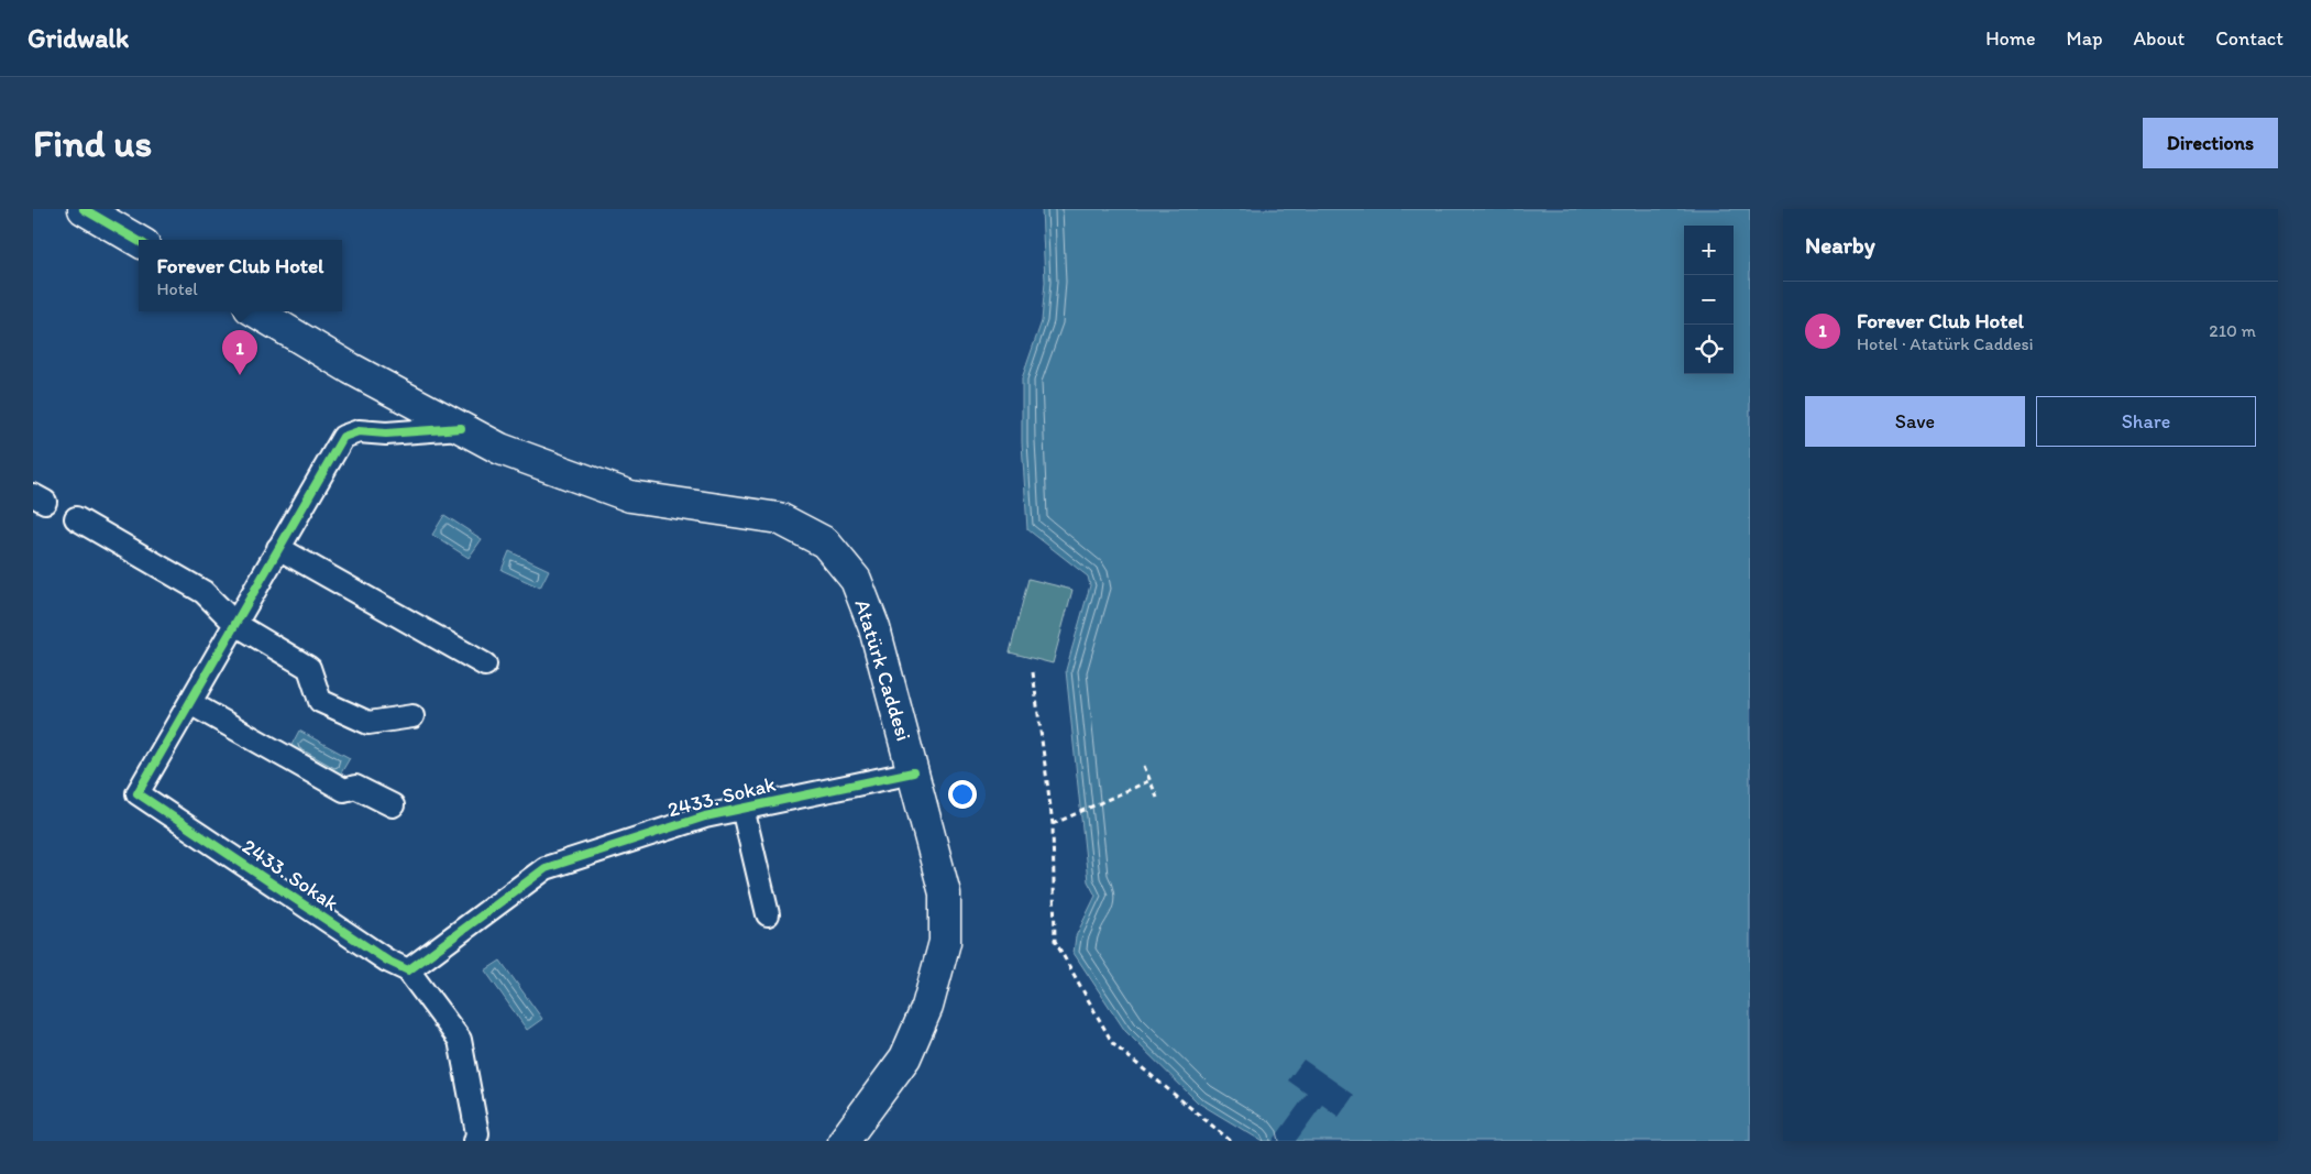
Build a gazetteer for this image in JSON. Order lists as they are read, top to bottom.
{
  "streets": {
    "street": ["Atatürk Caddesi", "2433. Sokak"]
  },
  "crossings": [
    ["Atatürk Caddesi", "2433. Sokak"]
  ],
  "page": {
    "header": "Gridwalk",
    "nav": [
      "Home",
      "Map",
      "About",
      "Contact"
    ],
    "buttons": [
      "Directions",
      ["Save", "Share"]
    ],
    "title": "Find us",
    "heading": "Nearby",
    "map_buttons": ["+", "−"],
    "popup": ["Forever Club Hotel", "Hotel"],
    "list": [
      {
        "mark": "1",
        "name": "Forever Club Hotel",
        "note": "Hotel · Atatürk Caddesi",
        "value": "210 m"
      }
    ],
    "pins": "1"
  }
}
